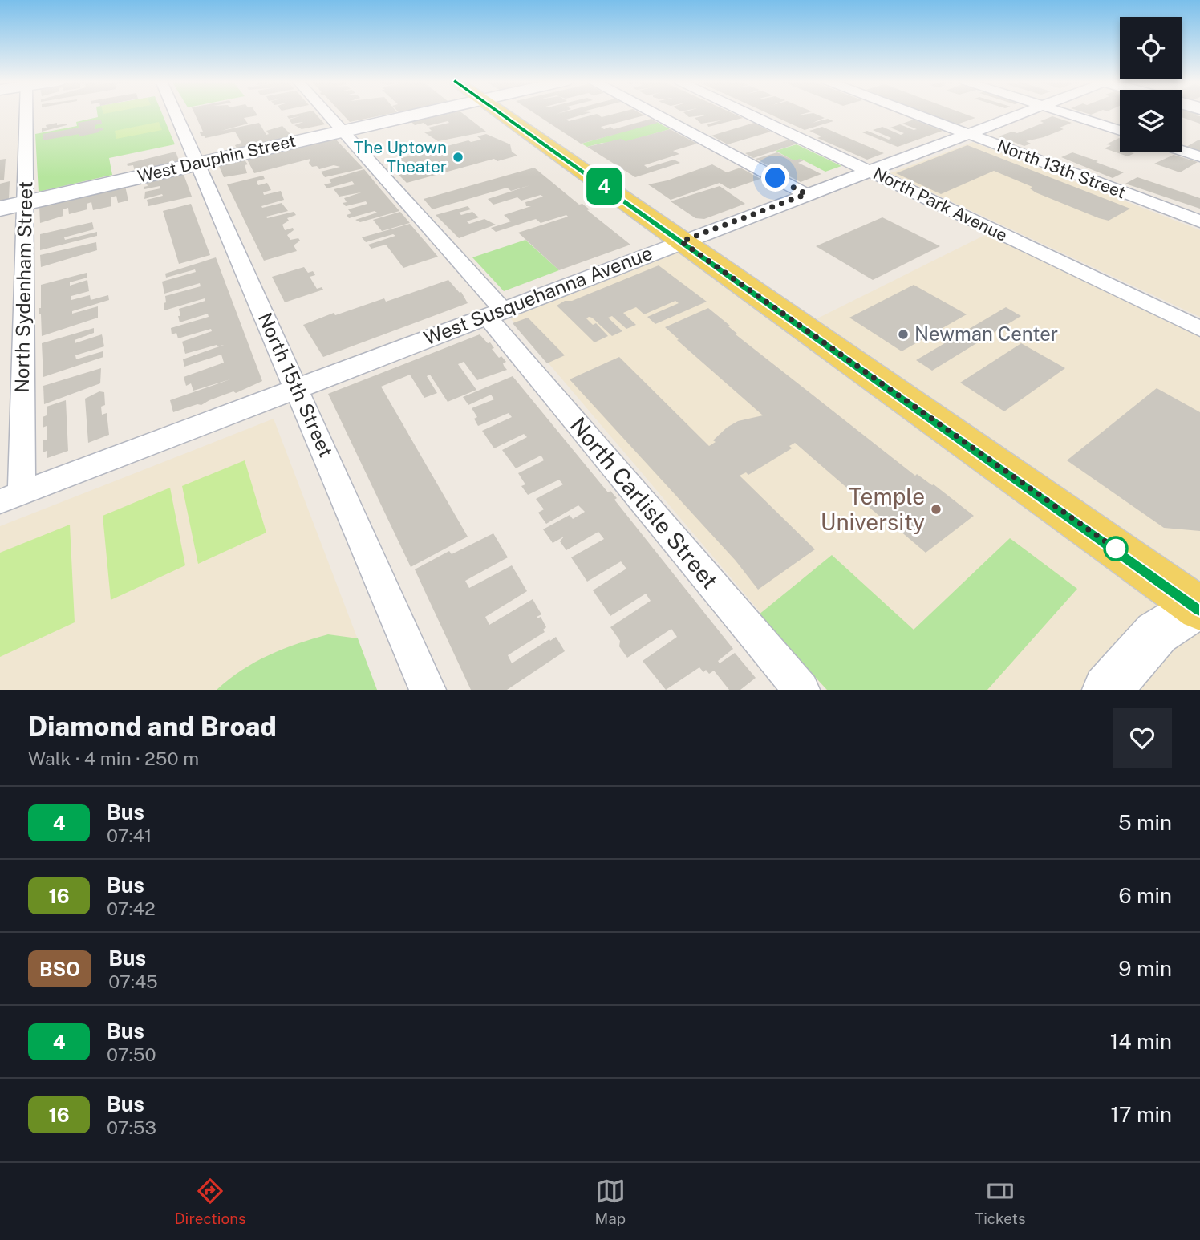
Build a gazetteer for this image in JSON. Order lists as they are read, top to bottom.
{
  "streets": {
    "street": [
      "West Dauphin Street",
      "North 13th Street",
      "North Park Avenue",
      "North Sydenham Street",
      "West Susquehanna Avenue",
      "North 15th Street",
      "North Carlisle Street"
    ]
  },
  "crossings": [
    ["West Dauphin Street", "North Sydenham Street"],
    ["West Dauphin Street", "North 15th Street"],
    ["West Dauphin Street", "North Carlisle Street"],
    ["North 13th Street", "West Susquehanna Avenue"],
    ["North Park Avenue", "West Susquehanna Avenue"],
    ["North Sydenham Street", "West Susquehanna Avenue"],
    ["West Susquehanna Avenue", "North 15th Street"],
    ["West Susquehanna Avenue", "North Carlisle Street"]
  ],
  "places": ["The Uptown Theater", "Newman Center", "Temple University"],
  "lines": ["bus line 4"],
  "page": {
    "on_map": "4",
    "heading": ["Diamond and Broad", "Walk · 4 min · 250 m"],
    "list": [
      {
        "mark": "4",
        "name": "Bus",
        "note": "07:41",
        "value": "5 min"
      },
      {
        "mark": "16",
        "name": "Bus",
        "note": "07:42",
        "value": "6 min"
      },
      {
        "mark": "BSO",
        "name": "Bus",
        "note": "07:45",
        "value": "9 min"
      },
      {
        "mark": "4",
        "name": "Bus",
        "note": "07:50",
        "value": "14 min"
      },
      {
        "mark": "16",
        "name": "Bus",
        "note": "07:53",
        "value": "17 min"
      }
    ],
    "tabs": ["Directions", "Map", "Tickets"]
  }
}
